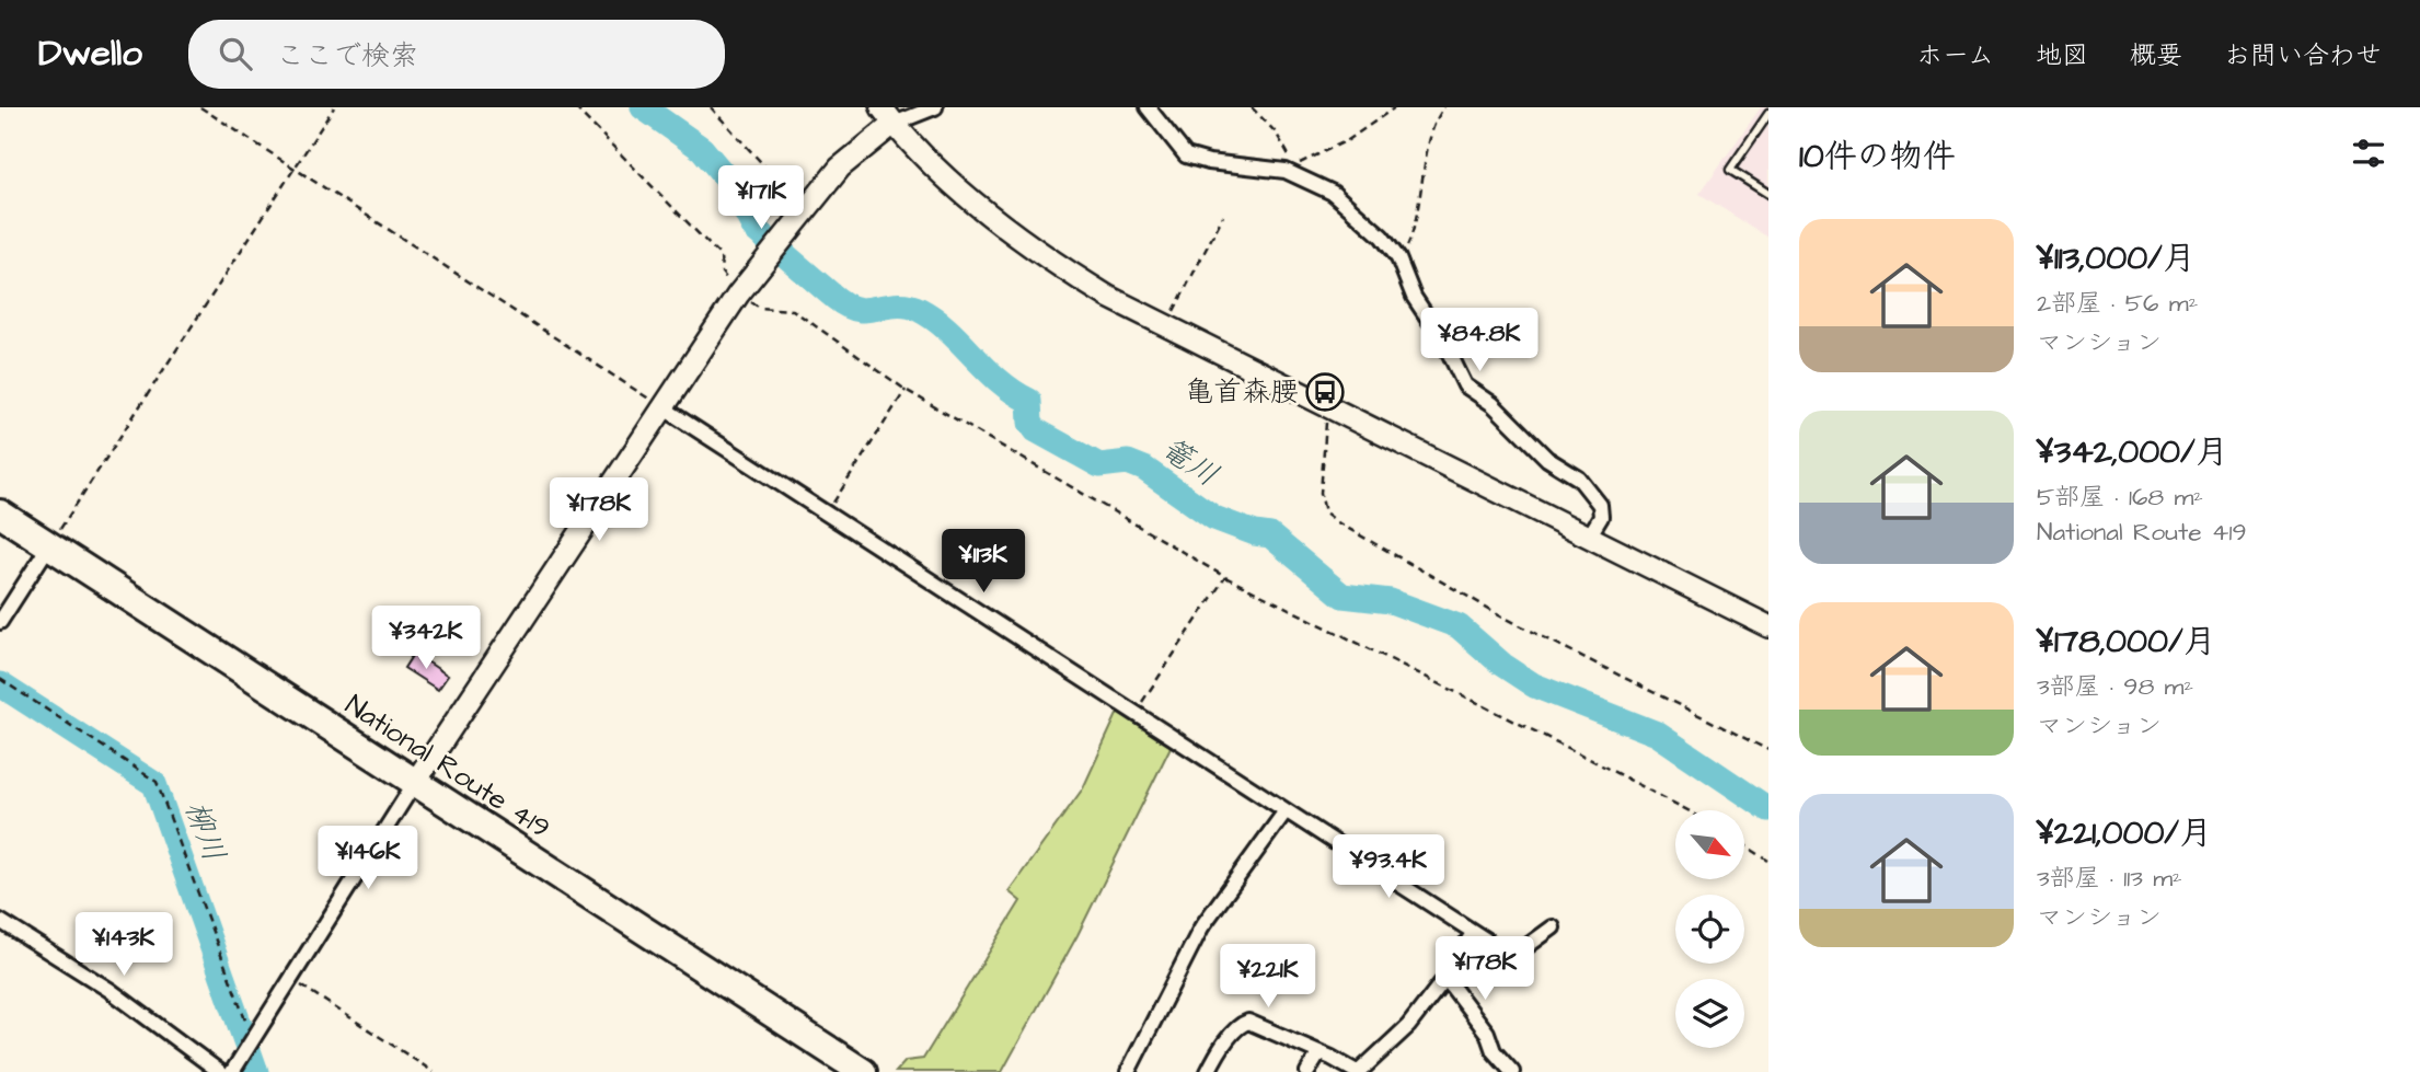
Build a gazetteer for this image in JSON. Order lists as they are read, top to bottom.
{
  "streets": {
    "highway": ["National Route 419"]
  },
  "water": ["篭川", "柳川"],
  "places": {
    "bus stop": ["亀首森腰"]
  },
  "north": "bottom right",
  "page": {
    "header": "Dwello",
    "search": "ここで検索",
    "nav": [
      "ホーム",
      "地図",
      "概要",
      "お問い合わせ"
    ],
    "heading": "10件の物件",
    "price": [
      "¥171K",
      "¥84.8K",
      "¥178K",
      "¥113K",
      "¥342K",
      "¥146K",
      "¥93.4K",
      "¥143K",
      "¥178K",
      "¥221K"
    ],
    "list": [
      {
        "name": "¥113,000/月",
        "note": "2部屋 · 56 m² · マンション"
      },
      {
        "name": "¥342,000/月",
        "note": "5部屋 · 168 m² · National Route 419"
      },
      {
        "name": "¥178,000/月",
        "note": "3部屋 · 98 m² · マンション"
      },
      {
        "name": "¥221,000/月",
        "note": "3部屋 · 113 m² · マンション"
      }
    ]
  }
}
